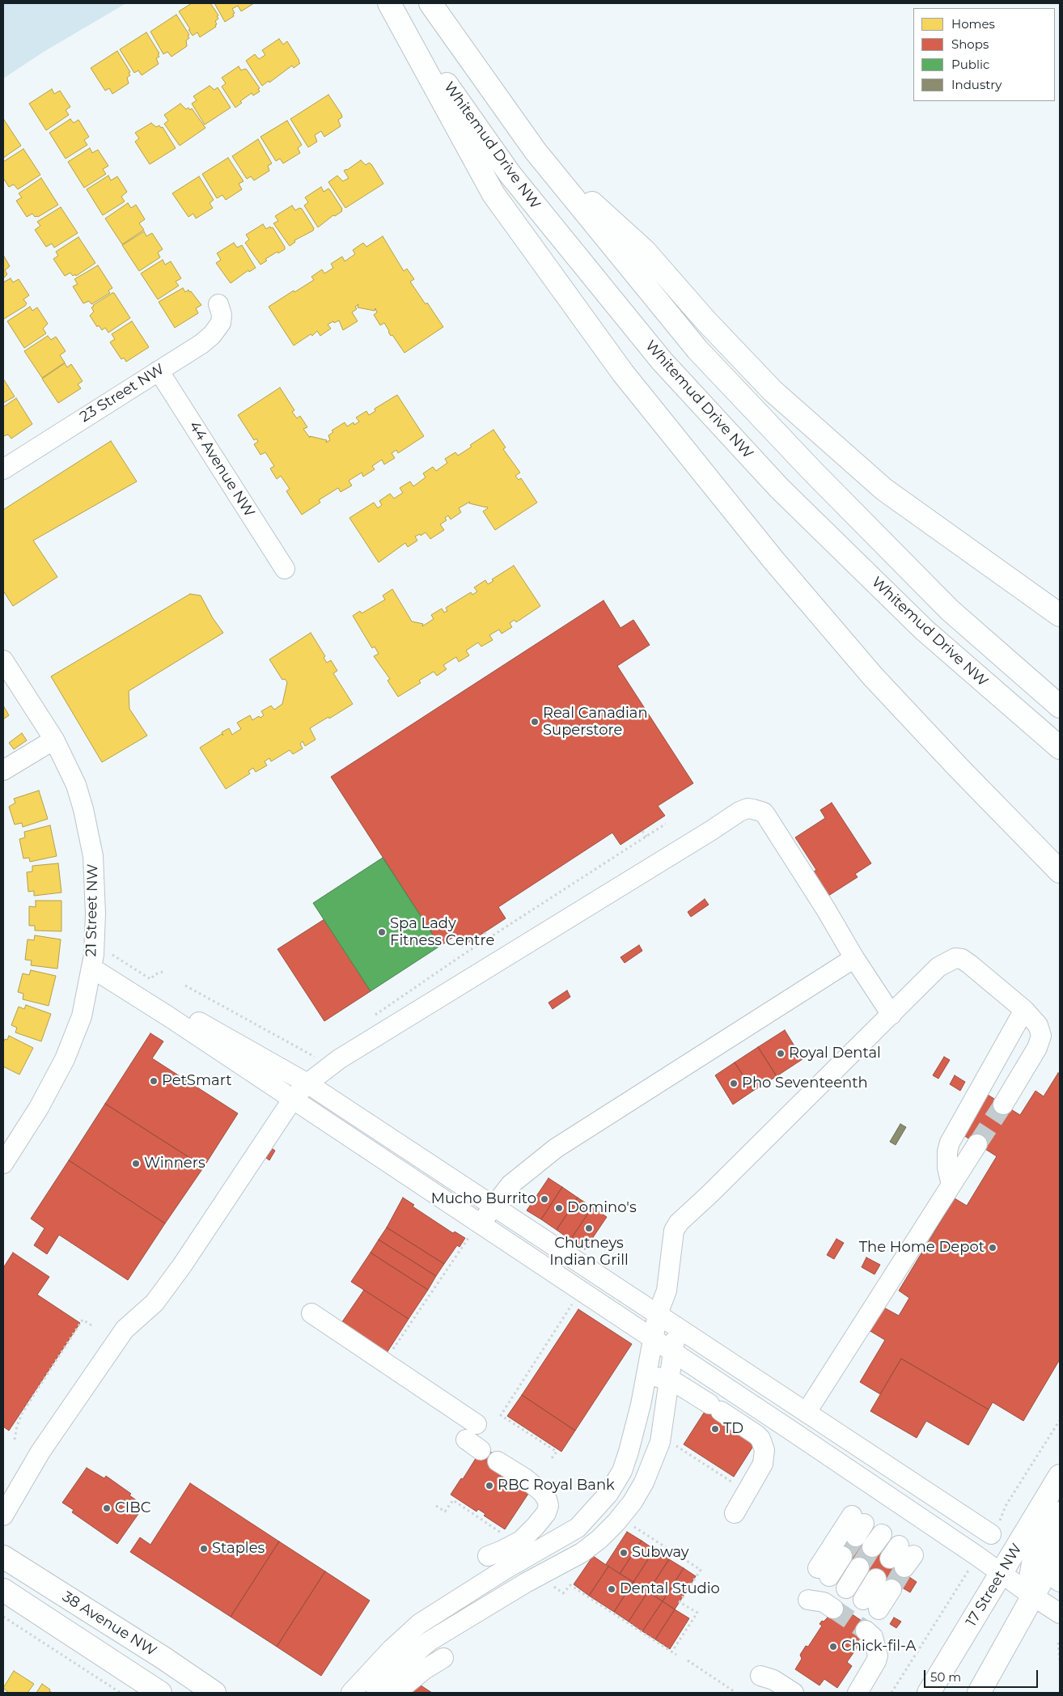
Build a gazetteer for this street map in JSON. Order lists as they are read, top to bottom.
{
  "streets": {
    "main road": ["Whitemud Drive NW", "17 Street NW", "38 Avenue NW"],
    "street": ["23 Street NW", "44 Avenue NW", "21 Street NW"]
  },
  "crossings": [
    ["23 Street NW", "44 Avenue NW"]
  ],
  "places": [
    "Real Canadian Superstore",
    "Spa Lady Fitness Centre",
    "Royal Dental",
    "PetSmart",
    "Pho Seventeenth",
    "Winners",
    "Mucho Burrito",
    "Domino's",
    "Chutneys Indian Grill",
    "The Home Depot",
    "TD",
    "RBC Royal Bank",
    "CIBC",
    "Staples",
    "Subway",
    "Dental Studio",
    "Chick-fil-A"
  ],
  "legend": [
    "Homes",
    "Shops",
    "Public",
    "Industry"
  ],
  "scale_bar": "50 m"
}
